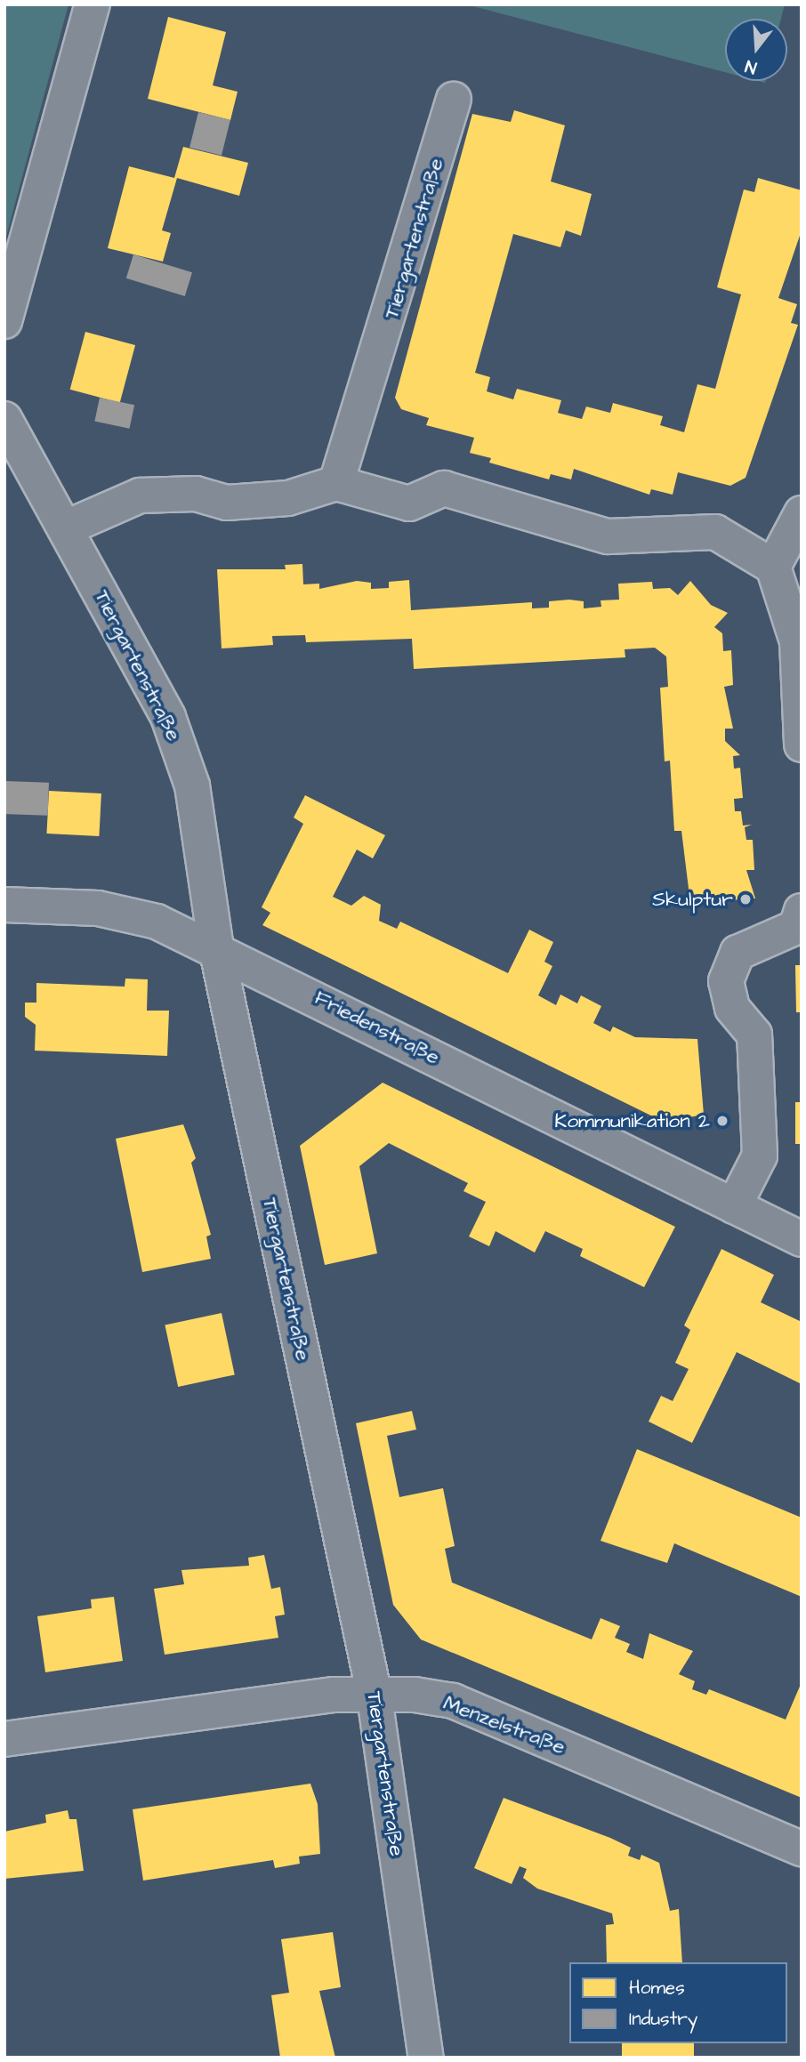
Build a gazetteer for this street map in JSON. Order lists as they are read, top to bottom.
{
  "streets": {
    "street": ["Tiergartenstraße", "Friedenstraße", "Menzelstraße"]
  },
  "crossings": [
    ["Tiergartenstraße", "Friedenstraße"],
    ["Tiergartenstraße", "Menzelstraße"]
  ],
  "places": ["Skulptur", "Kommunikation 2"],
  "legend": ["Homes", "Industry"],
  "north": "bottom"
}
